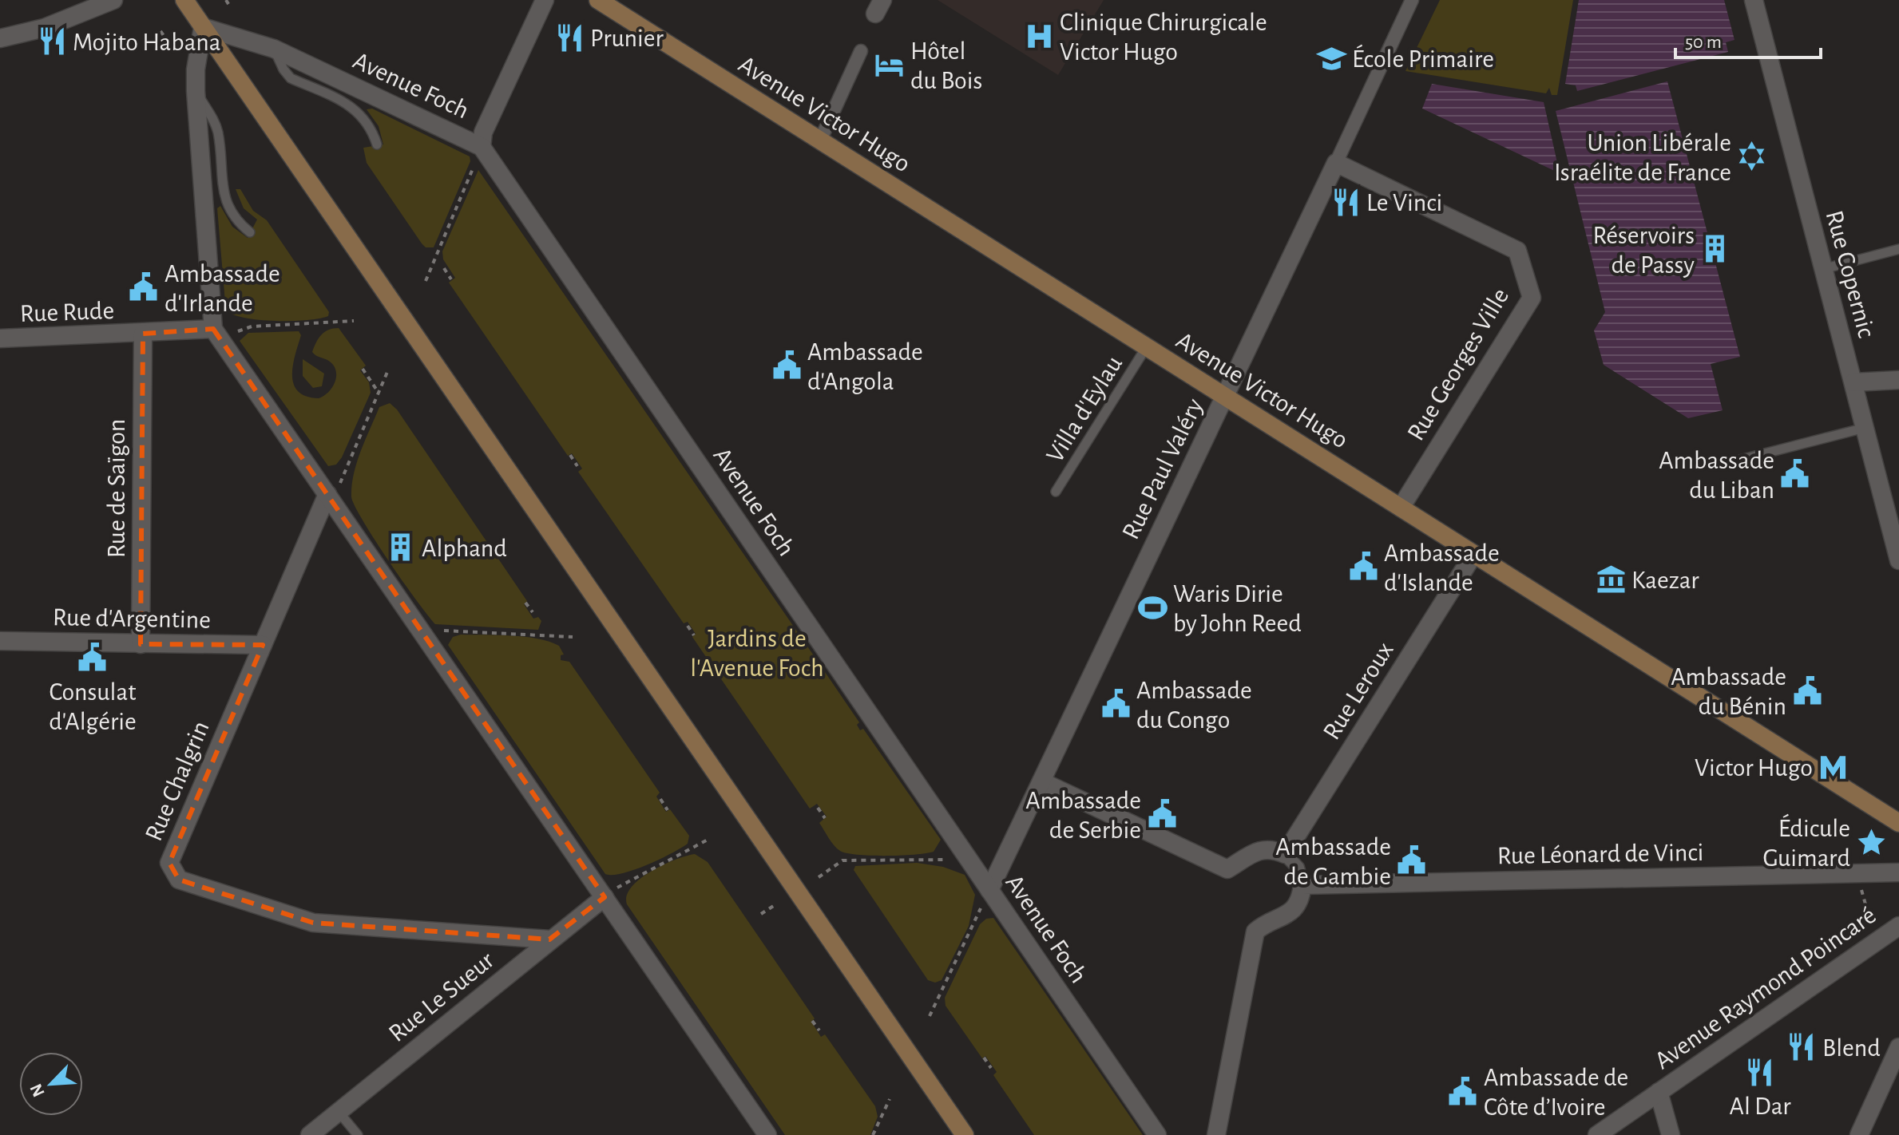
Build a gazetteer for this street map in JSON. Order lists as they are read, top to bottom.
{
  "streets": {
    "main road": ["Avenue Victor Hugo"],
    "street": [
      "Avenue Foch",
      "Rue Copernic",
      "Rue Rude",
      "Rue Georges Ville",
      "Rue Paul Valéry",
      "Rue de Saïgon",
      "Rue d'Argentine",
      "Rue Leroux",
      "Rue Chalgrin",
      "Rue Léonard de Vinci",
      "Avenue Raymond Poincaré",
      "Rue Le Sueur"
    ],
    "lane": ["Villa d'Eylau"]
  },
  "crossings": [
    ["Avenue Foch", "Rue Paul Valéry"],
    ["Avenue Victor Hugo", "Rue Georges Ville"],
    ["Avenue Victor Hugo", "Villa d'Eylau"],
    ["Avenue Victor Hugo", "Rue Paul Valéry"],
    ["Avenue Victor Hugo", "Rue Leroux"],
    ["Rue Rude", "Rue de Saïgon"],
    ["Rue Georges Ville", "Rue Paul Valéry"],
    ["Rue de Saïgon", "Rue d'Argentine"],
    ["Rue d'Argentine", "Rue Chalgrin"],
    ["Rue Chalgrin", "Rue Le Sueur"]
  ],
  "parks": ["Jardins de l'Avenue Foch"],
  "places": {
    "hospital": ["Clinique Chirurgicale Victor Hugo"],
    "restaurant": [
      "Prunier",
      "Mojito Habana",
      "Le Vinci",
      "Blend",
      "Al Dar"
    ],
    "school or university": ["École Primaire"],
    "hotel": ["Hôtel du Bois"],
    "synagogue": ["Union Libérale Israélite de France"],
    "building": ["Réservoirs de Passy", "Alphand"],
    "public building": [
      "Ambassade d'Irlande",
      "Ambassade d'Angola",
      "Ambassade du Liban",
      "Ambassade d'Islande",
      "Consulat d'Algérie",
      "Ambassade du Bénin",
      "Ambassade du Congo",
      "Ambassade de Serbie",
      "Ambassade de Gambie",
      "Ambassade de Côte d’Ivoire"
    ],
    "museum": ["Kaezar"],
    "sports": ["Waris Dirie by John Reed"],
    "metro station": ["Victor Hugo"],
    "place": ["Édicule Guimard"]
  },
  "scale_bar": "50 m",
  "north": "bottom left"
}
